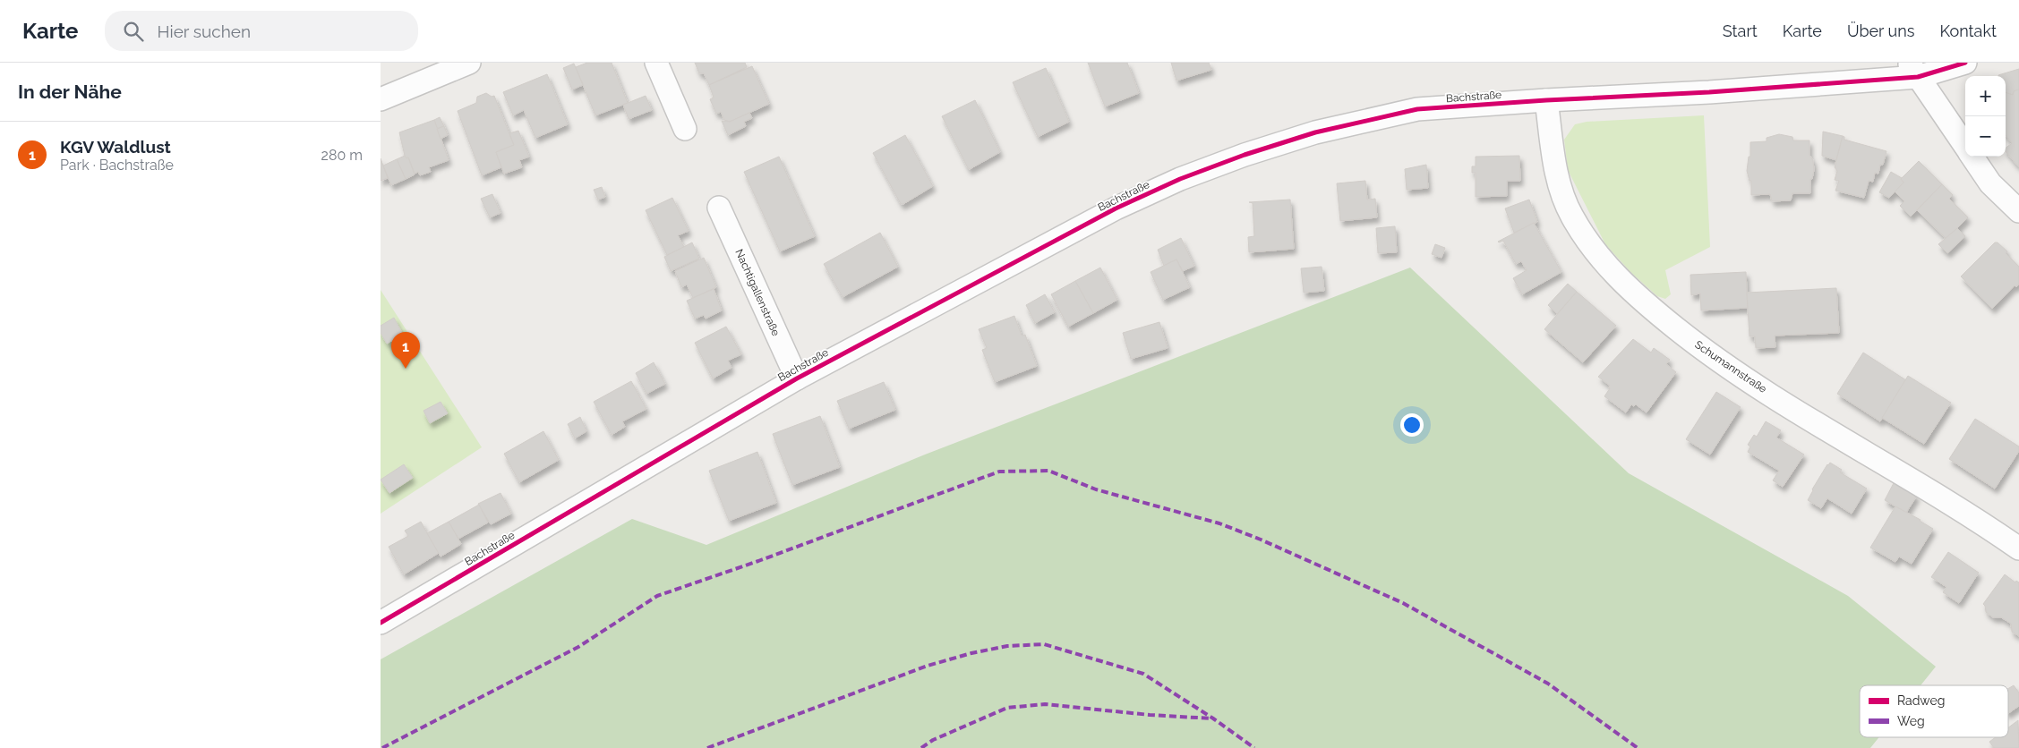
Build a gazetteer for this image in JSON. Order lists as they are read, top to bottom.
{
  "streets": {
    "street": ["Bachstraße", "Nachtigallenstraße", "Schumannstraße"]
  },
  "crossings": [
    ["Bachstraße", "Nachtigallenstraße"],
    ["Bachstraße", "Schumannstraße"]
  ],
  "legend": ["Radweg", "Weg"],
  "page": {
    "header": "Karte",
    "search": "Hier suchen",
    "nav": [
      "Start",
      "Karte",
      "Über uns",
      "Kontakt"
    ],
    "heading": "In der Nähe",
    "map_buttons": ["+", "−"],
    "list": [
      {
        "mark": "1",
        "name": "KGV Waldlust",
        "note": "Park · Bachstraße",
        "value": "280 m"
      }
    ],
    "pins": "1"
  }
}
